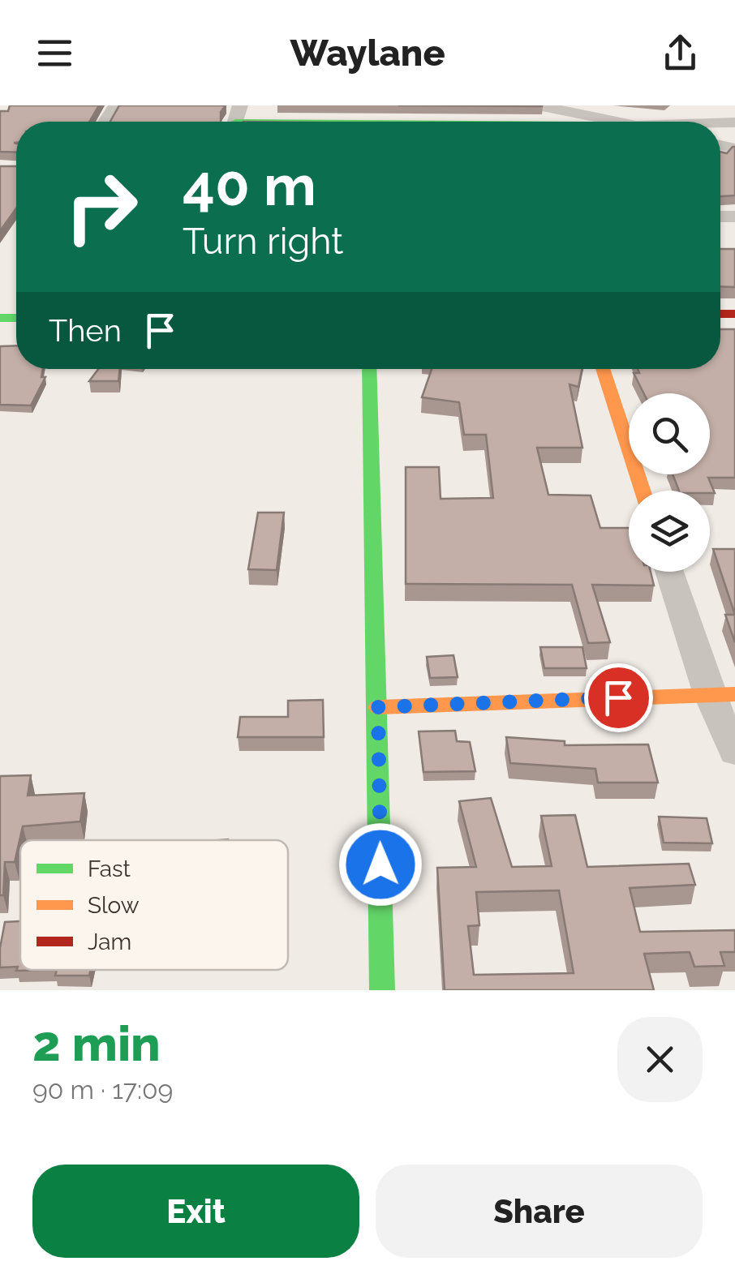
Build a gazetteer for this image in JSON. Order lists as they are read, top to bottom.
{
  "legend": ["Fast", "Slow", "Jam"],
  "page": {
    "header": "Waylane",
    "turn": ["40 m", "Turn right"],
    "then": "Then",
    "heading": ["2 min", "90 m · 17:09"],
    "buttons": ["Exit", "Share"]
  }
}
